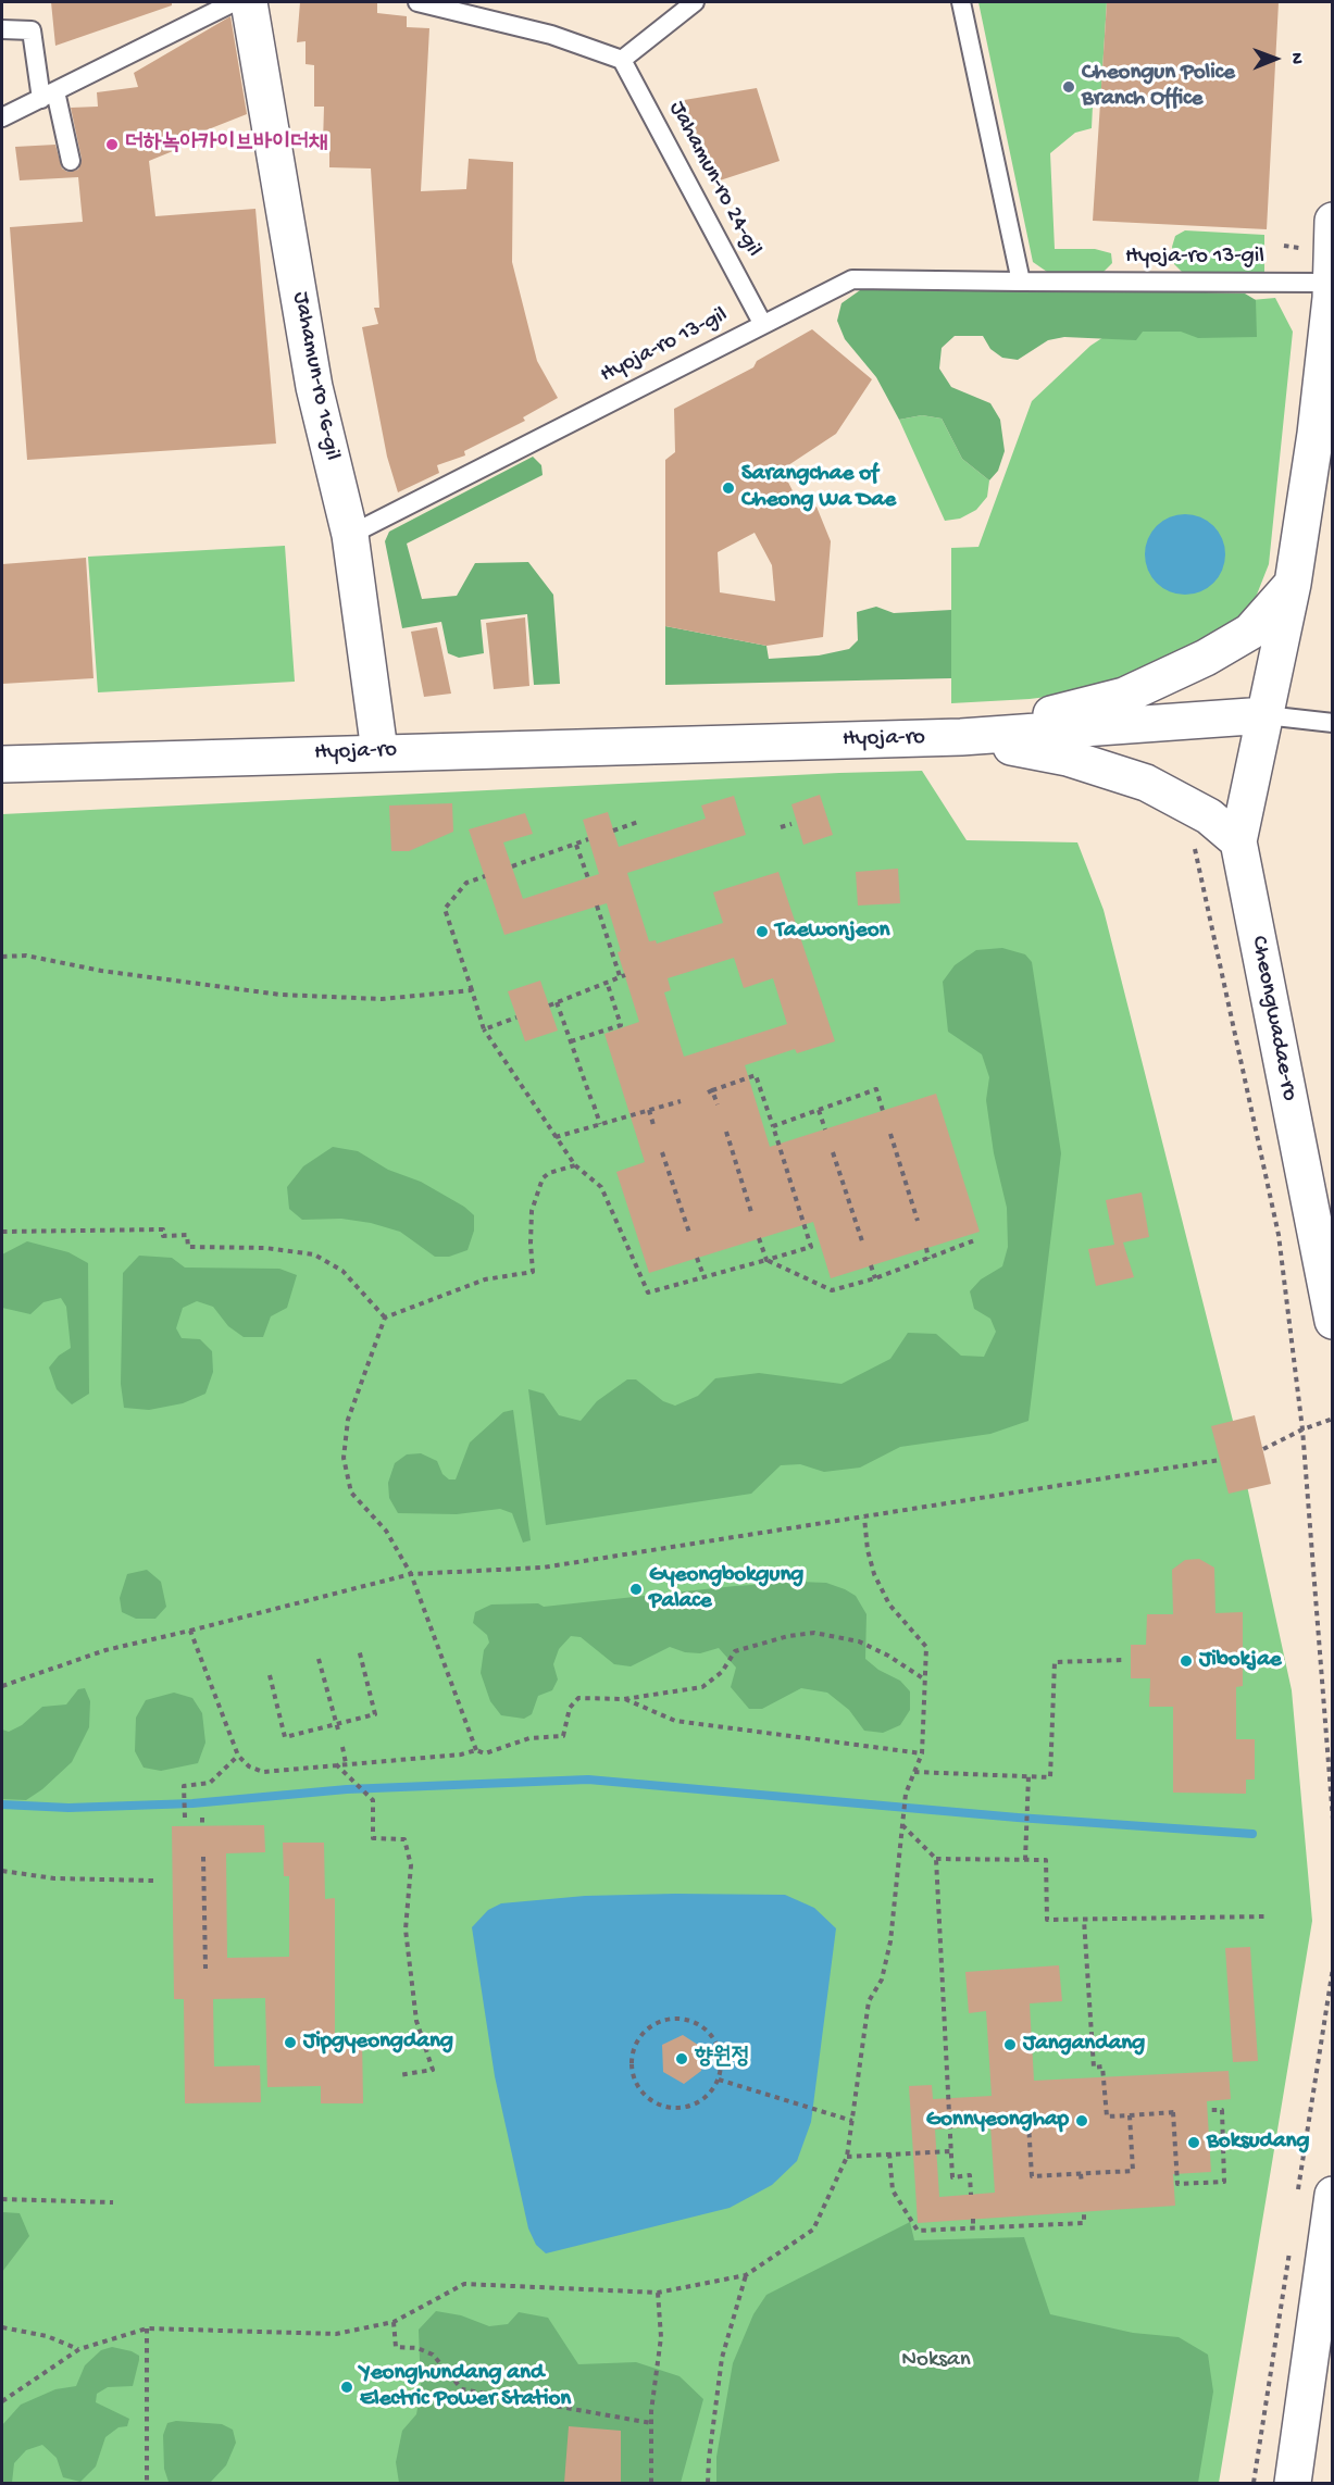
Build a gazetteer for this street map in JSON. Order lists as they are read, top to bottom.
{
  "streets": {
    "street": ["Jahamun-ro 16-gil", "Hyoja-ro", "Cheongwadae-ro"],
    "lane": ["Jahamun-ro 24-gil", "Hyoja-ro 13-gil"]
  },
  "crossings": [
    ["Jahamun-ro 24-gil", "Hyoja-ro 13-gil"],
    ["Hyoja-ro 13-gil", "Jahamun-ro 16-gil"],
    ["Jahamun-ro 16-gil", "Hyoja-ro"],
    ["Hyoja-ro", "Cheongwadae-ro"]
  ],
  "parks": ["Noksan"],
  "places": [
    "Cheongun Police Branch Office",
    "더하녹아카이브바이더채",
    "Sarangchae of Cheong Wa Dae",
    "Taewonjeon",
    "Gyeongbokgung Palace",
    "Jibokjae",
    "Jipgyeongdang",
    "Jangandang",
    "향원정",
    "Gonnyeonghap",
    "Boksudang",
    "Yeonghundang and Electric Power Station"
  ],
  "north": "right"
}
